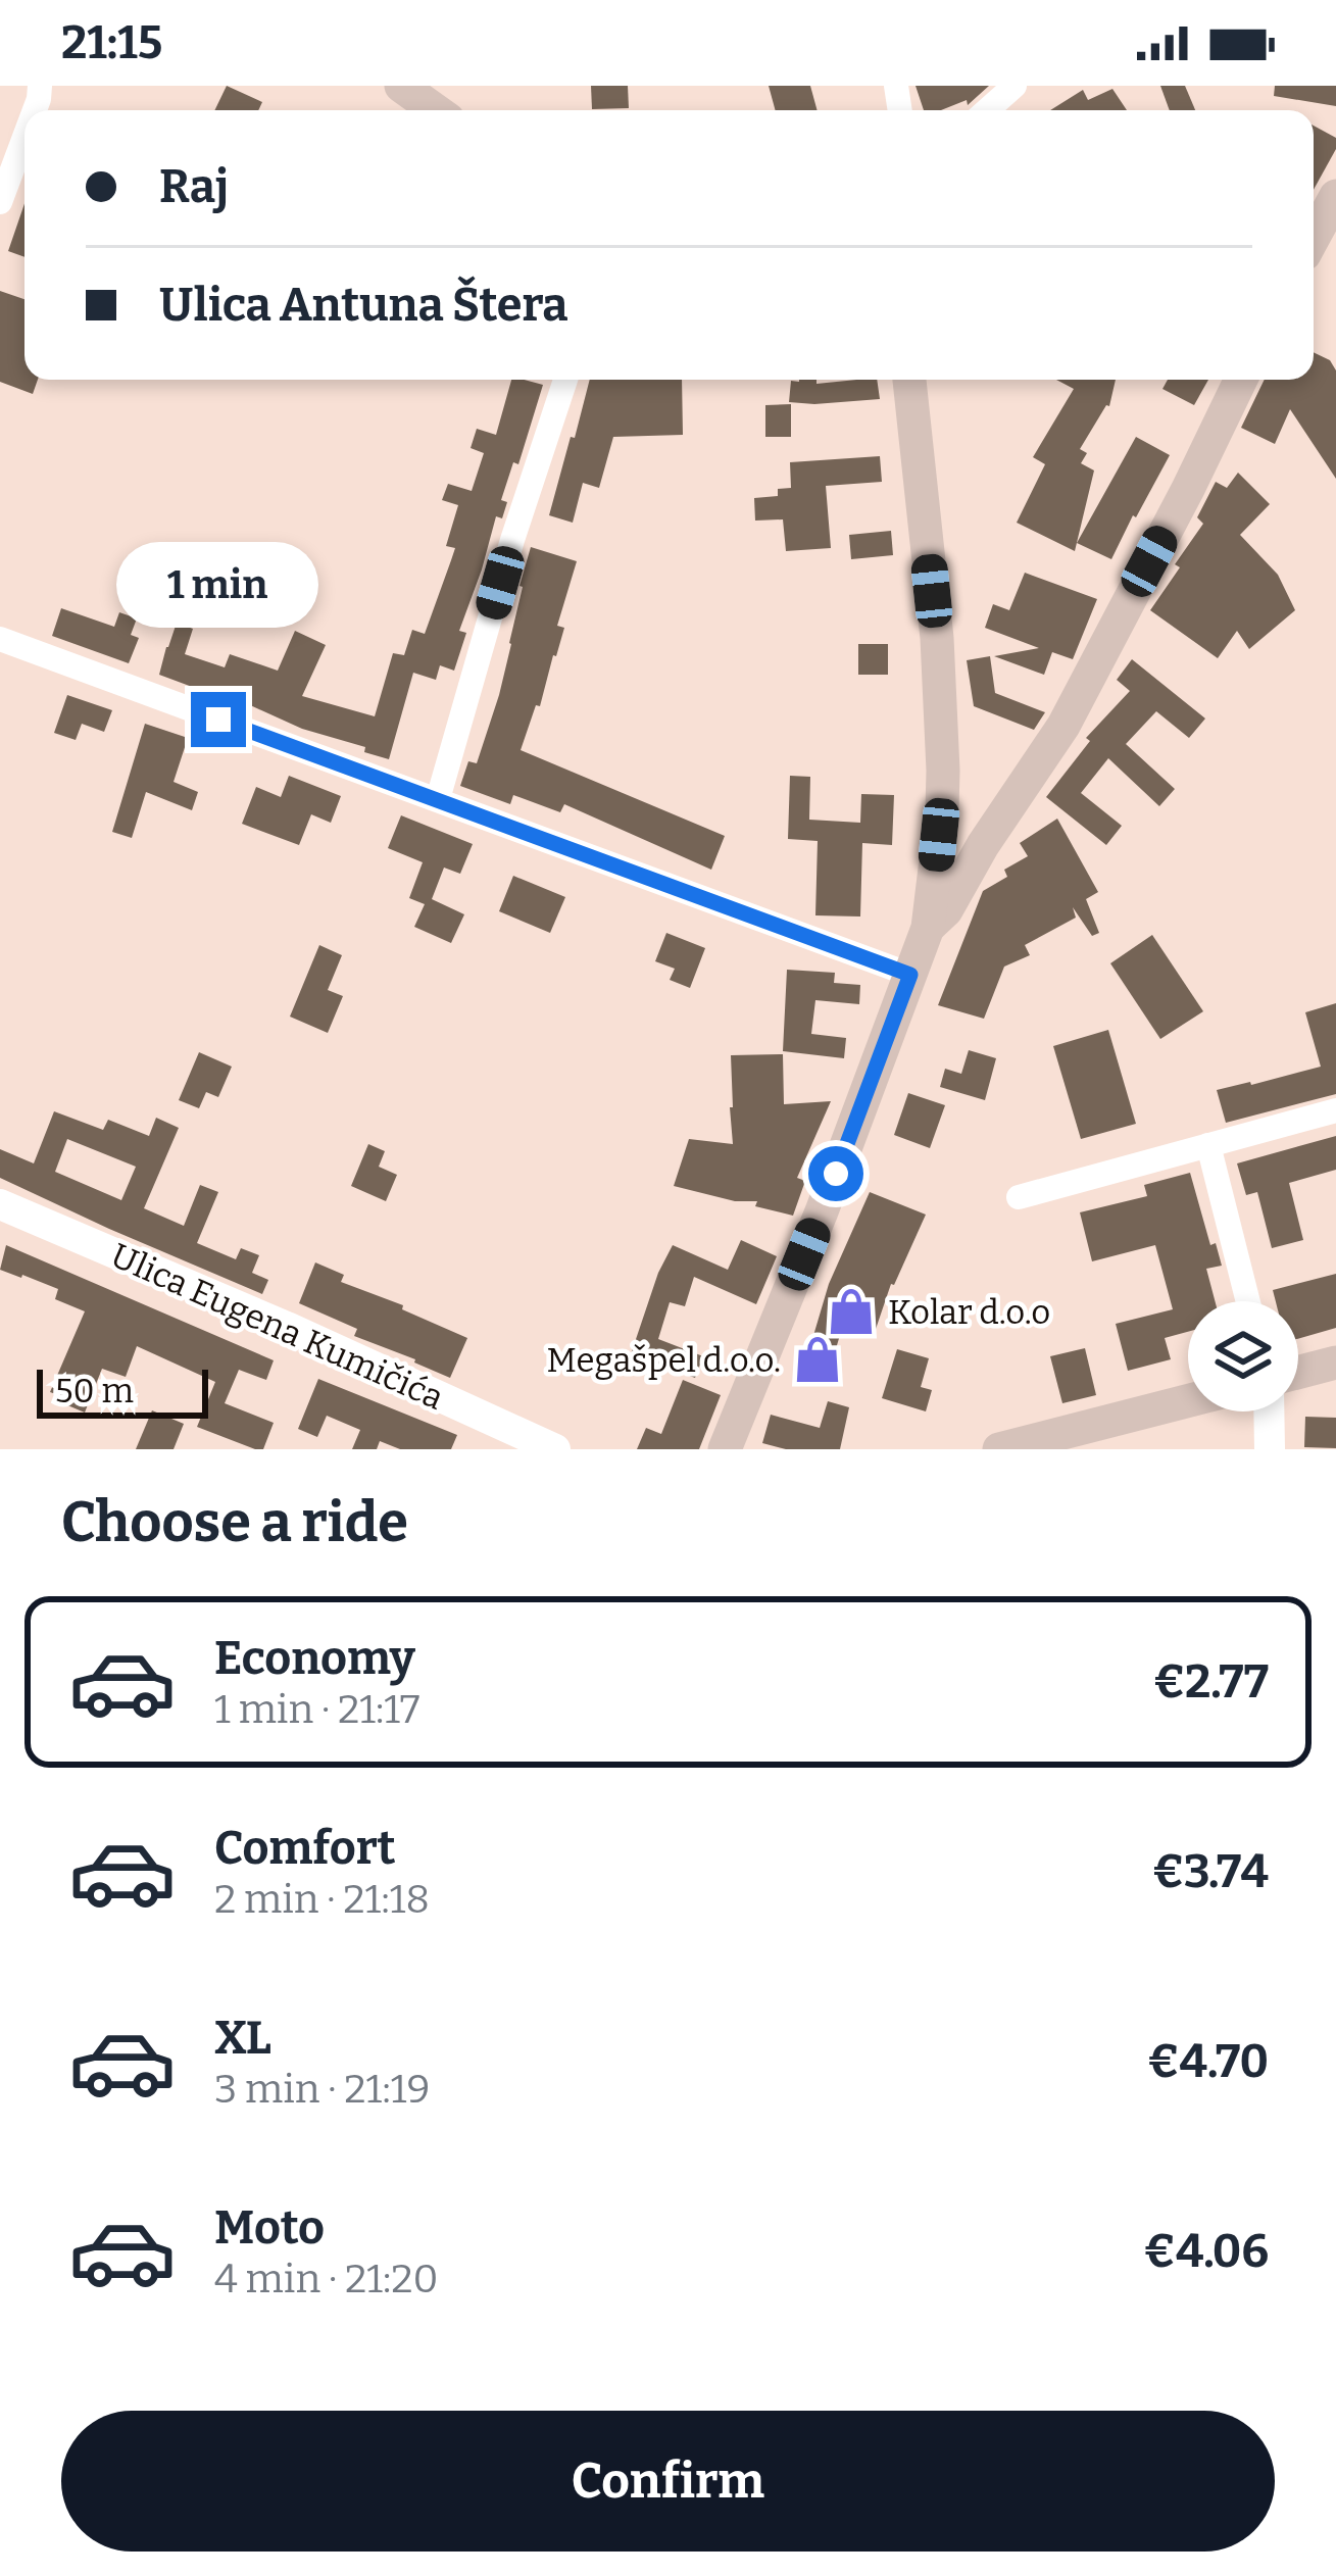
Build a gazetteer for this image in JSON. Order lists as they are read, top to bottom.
{
  "streets": {
    "street": ["Ulica Eugena Kumičića"]
  },
  "places": {
    "shop": ["Kolar d.o.o", "Megašpel d.o.o."]
  },
  "scale_bar": "50 m",
  "page": {
    "status": "21:15",
    "banner": ["Raj", "Ulica Antuna Štera"],
    "bubble": "1 min",
    "scale": "50 m",
    "heading": "Choose a ride",
    "list": [
      {
        "name": "Economy",
        "note": "1 min · 21:17",
        "value": "€2.77"
      },
      {
        "name": "Comfort",
        "note": "2 min · 21:18",
        "value": "€3.74"
      },
      {
        "name": "XL",
        "note": "3 min · 21:19",
        "value": "€4.70"
      },
      {
        "name": "Moto",
        "note": "4 min · 21:20",
        "value": "€4.06"
      }
    ],
    "buttons": "Confirm"
  }
}
